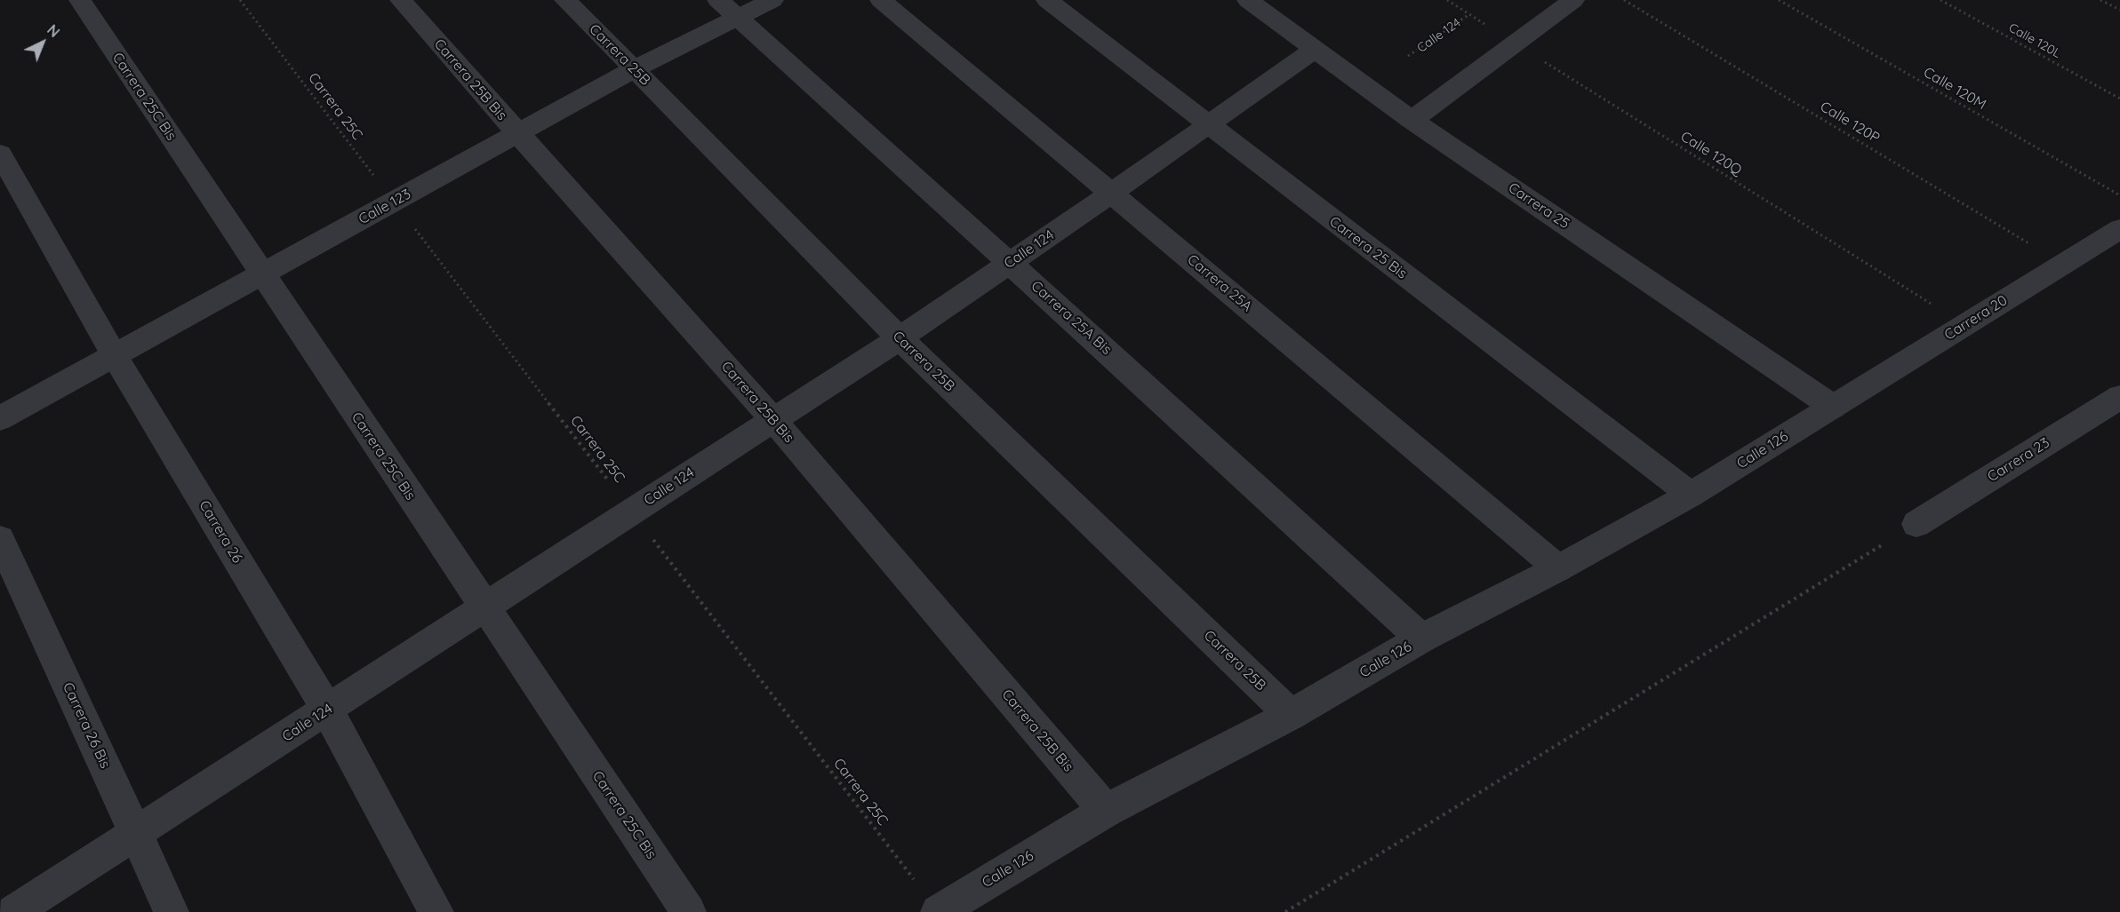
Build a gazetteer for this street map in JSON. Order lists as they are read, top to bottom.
{
  "streets": {
    "street": [
      "Calle 124",
      "Carrera 25B",
      "Carrera 25B Bis",
      "Carrera 25C Bis",
      "Carrera 25",
      "Calle 123",
      "Carrera 25 Bis",
      "Carrera 25A",
      "Carrera 25A Bis",
      "Carrera 20",
      "Calle 126",
      "Carrera 23",
      "Carrera 26",
      "Carrera 26 Bis"
    ],
    "path": [
      "Calle 120L",
      "Calle 120M",
      "Carrera 25C",
      "Calle 120P",
      "Calle 120Q"
    ]
  },
  "crossings": [
    ["Calle 124", "Carrera 25B"],
    ["Calle 124", "Carrera 25B Bis"],
    ["Calle 124", "Carrera 25C Bis"],
    ["Calle 124", "Carrera 25C"],
    ["Calle 124", "Calle 120Q"],
    ["Calle 124", "Carrera 25"],
    ["Calle 124", "Carrera 25 Bis"],
    ["Calle 124", "Carrera 25A"],
    ["Calle 124", "Carrera 25A Bis"],
    ["Calle 124", "Carrera 26"],
    ["Calle 124", "Carrera 26 Bis"],
    ["Carrera 25B", "Calle 123"],
    ["Carrera 25B", "Calle 126"],
    ["Carrera 25B Bis", "Calle 123"],
    ["Carrera 25B Bis", "Calle 126"],
    ["Carrera 25C Bis", "Calle 123"],
    ["Carrera 25C", "Calle 123"],
    ["Carrera 25C", "Calle 126"],
    ["Calle 120P", "Carrera 20"],
    ["Calle 120Q", "Carrera 20"],
    ["Carrera 25", "Carrera 20"],
    ["Carrera 25", "Calle 126"],
    ["Calle 123", "Carrera 25A Bis"],
    ["Calle 123", "Carrera 26"],
    ["Carrera 25 Bis", "Calle 126"],
    ["Carrera 25A", "Calle 126"],
    ["Carrera 25A Bis", "Calle 126"],
    ["Carrera 20", "Calle 126"]
  ],
  "north": "top right"
}
